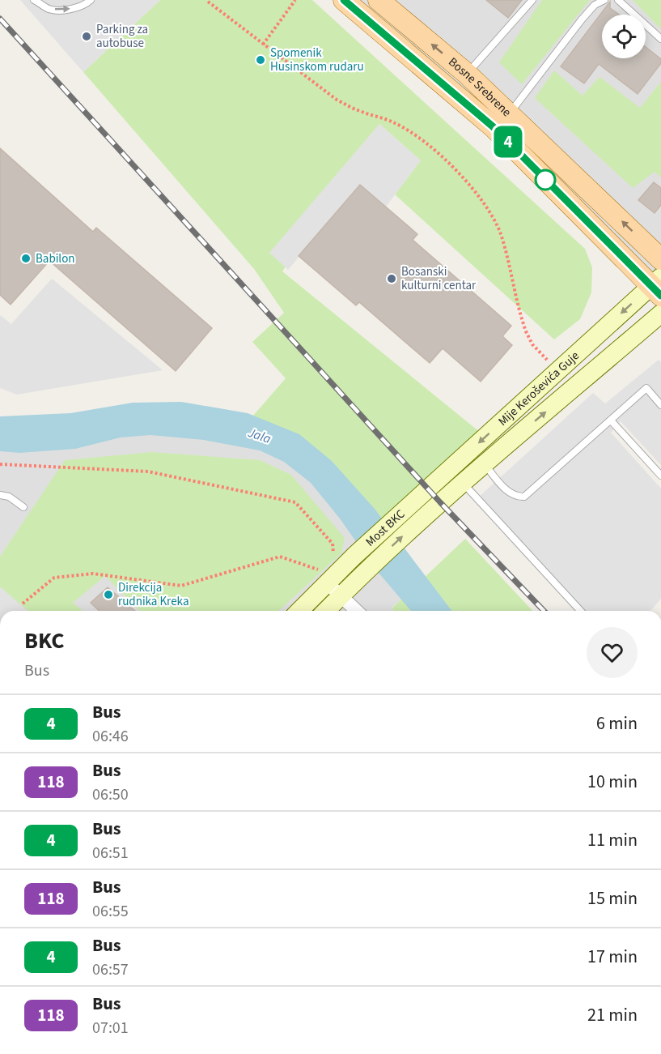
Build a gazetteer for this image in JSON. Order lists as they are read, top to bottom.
{
  "streets": {
    "main road": ["Bosne Srebrene", "Mije Keroševića Guje", "Most BKC"]
  },
  "crossings": [
    ["Bosne Srebrene", "Mije Keroševića Guje"],
    ["Mije Keroševića Guje", "Most BKC"]
  ],
  "water": ["Jala"],
  "places": [
    "Parking za autobuse",
    "Spomenik Husinskom rudaru",
    "Babilon",
    "Bosanski kulturni centar",
    "Direkcija rudnika Kreka"
  ],
  "lines": ["bus line 4"],
  "page": {
    "on_map": "4",
    "heading": ["BKC", "Bus"],
    "list": [
      {
        "mark": "4",
        "name": "Bus",
        "note": "06:46",
        "value": "6 min"
      },
      {
        "mark": "118",
        "name": "Bus",
        "note": "06:50",
        "value": "10 min"
      },
      {
        "mark": "4",
        "name": "Bus",
        "note": "06:51",
        "value": "11 min"
      },
      {
        "mark": "118",
        "name": "Bus",
        "note": "06:55",
        "value": "15 min"
      },
      {
        "mark": "4",
        "name": "Bus",
        "note": "06:57",
        "value": "17 min"
      },
      {
        "mark": "118",
        "name": "Bus",
        "note": "07:01",
        "value": "21 min"
      }
    ]
  }
}
